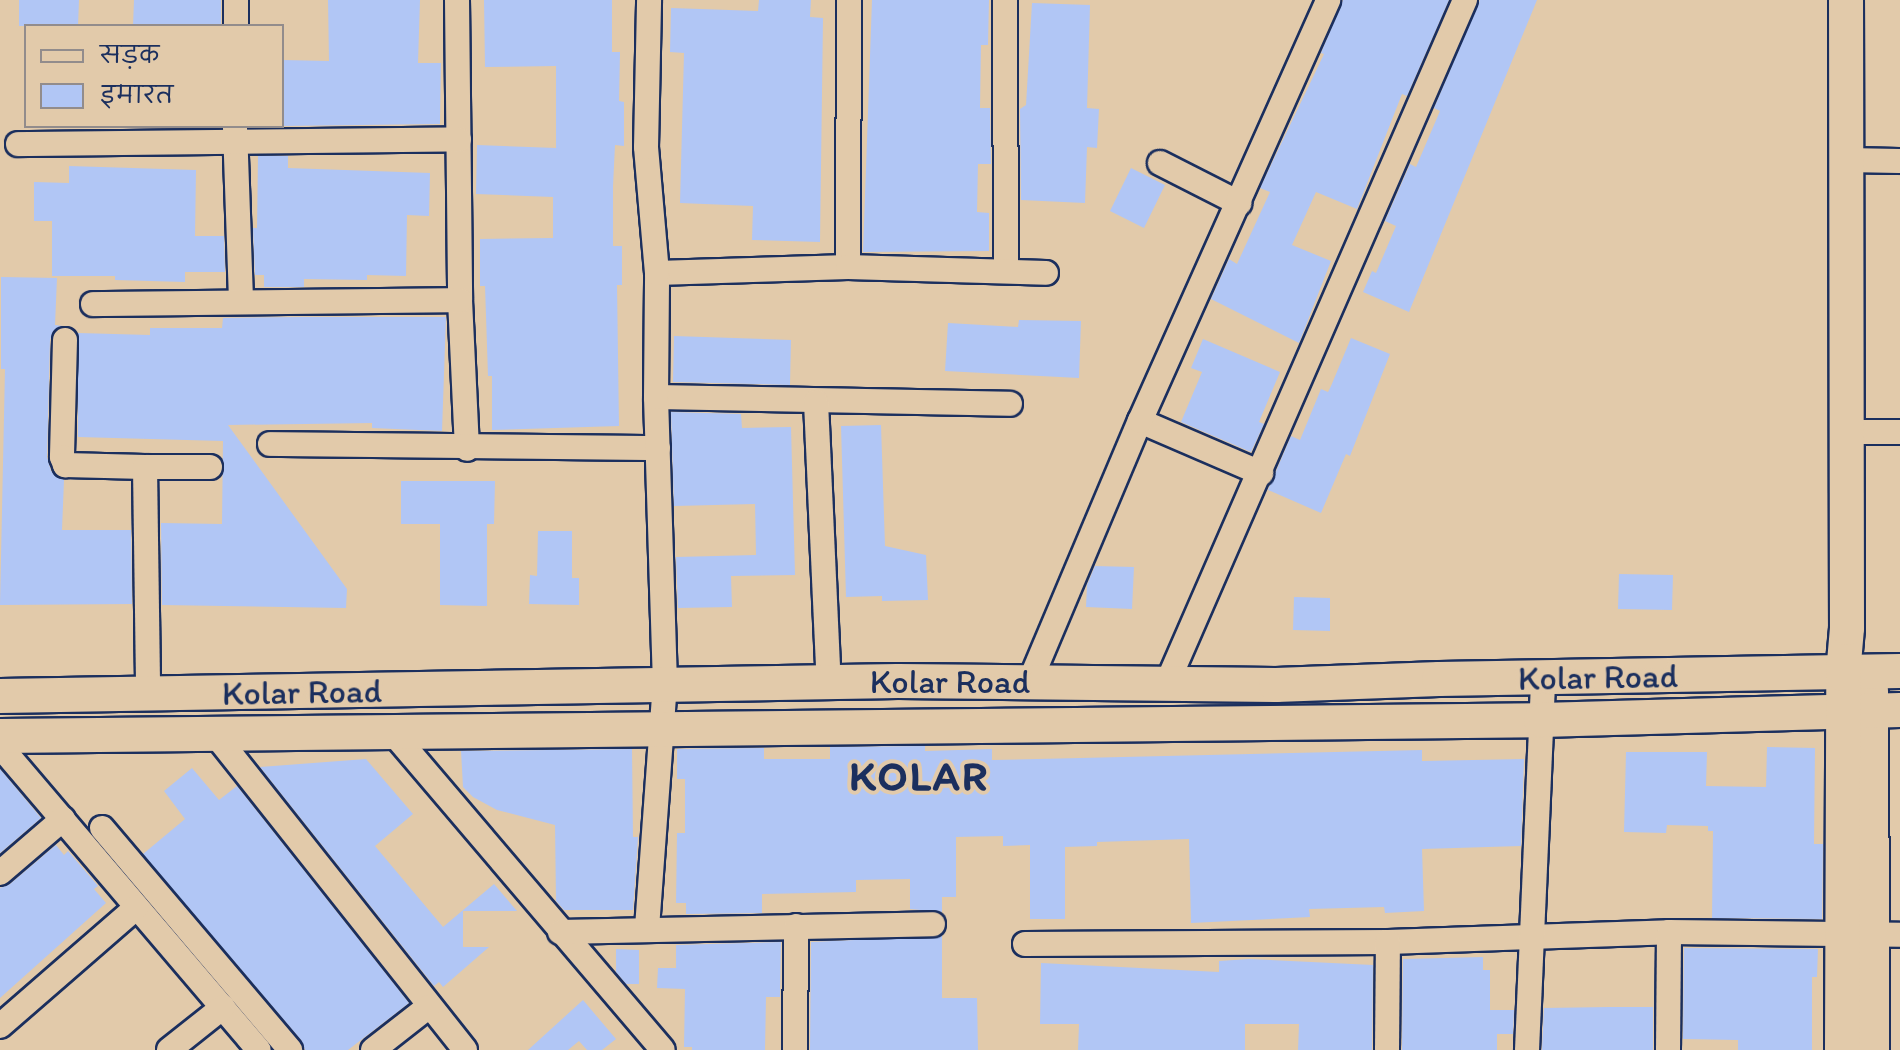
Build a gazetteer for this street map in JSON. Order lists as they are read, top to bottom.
{
  "streets": {
    "main road": ["Kolar Road"]
  },
  "districts": ["KOLAR"],
  "legend": ["सड़क", "इमारत"]
}
